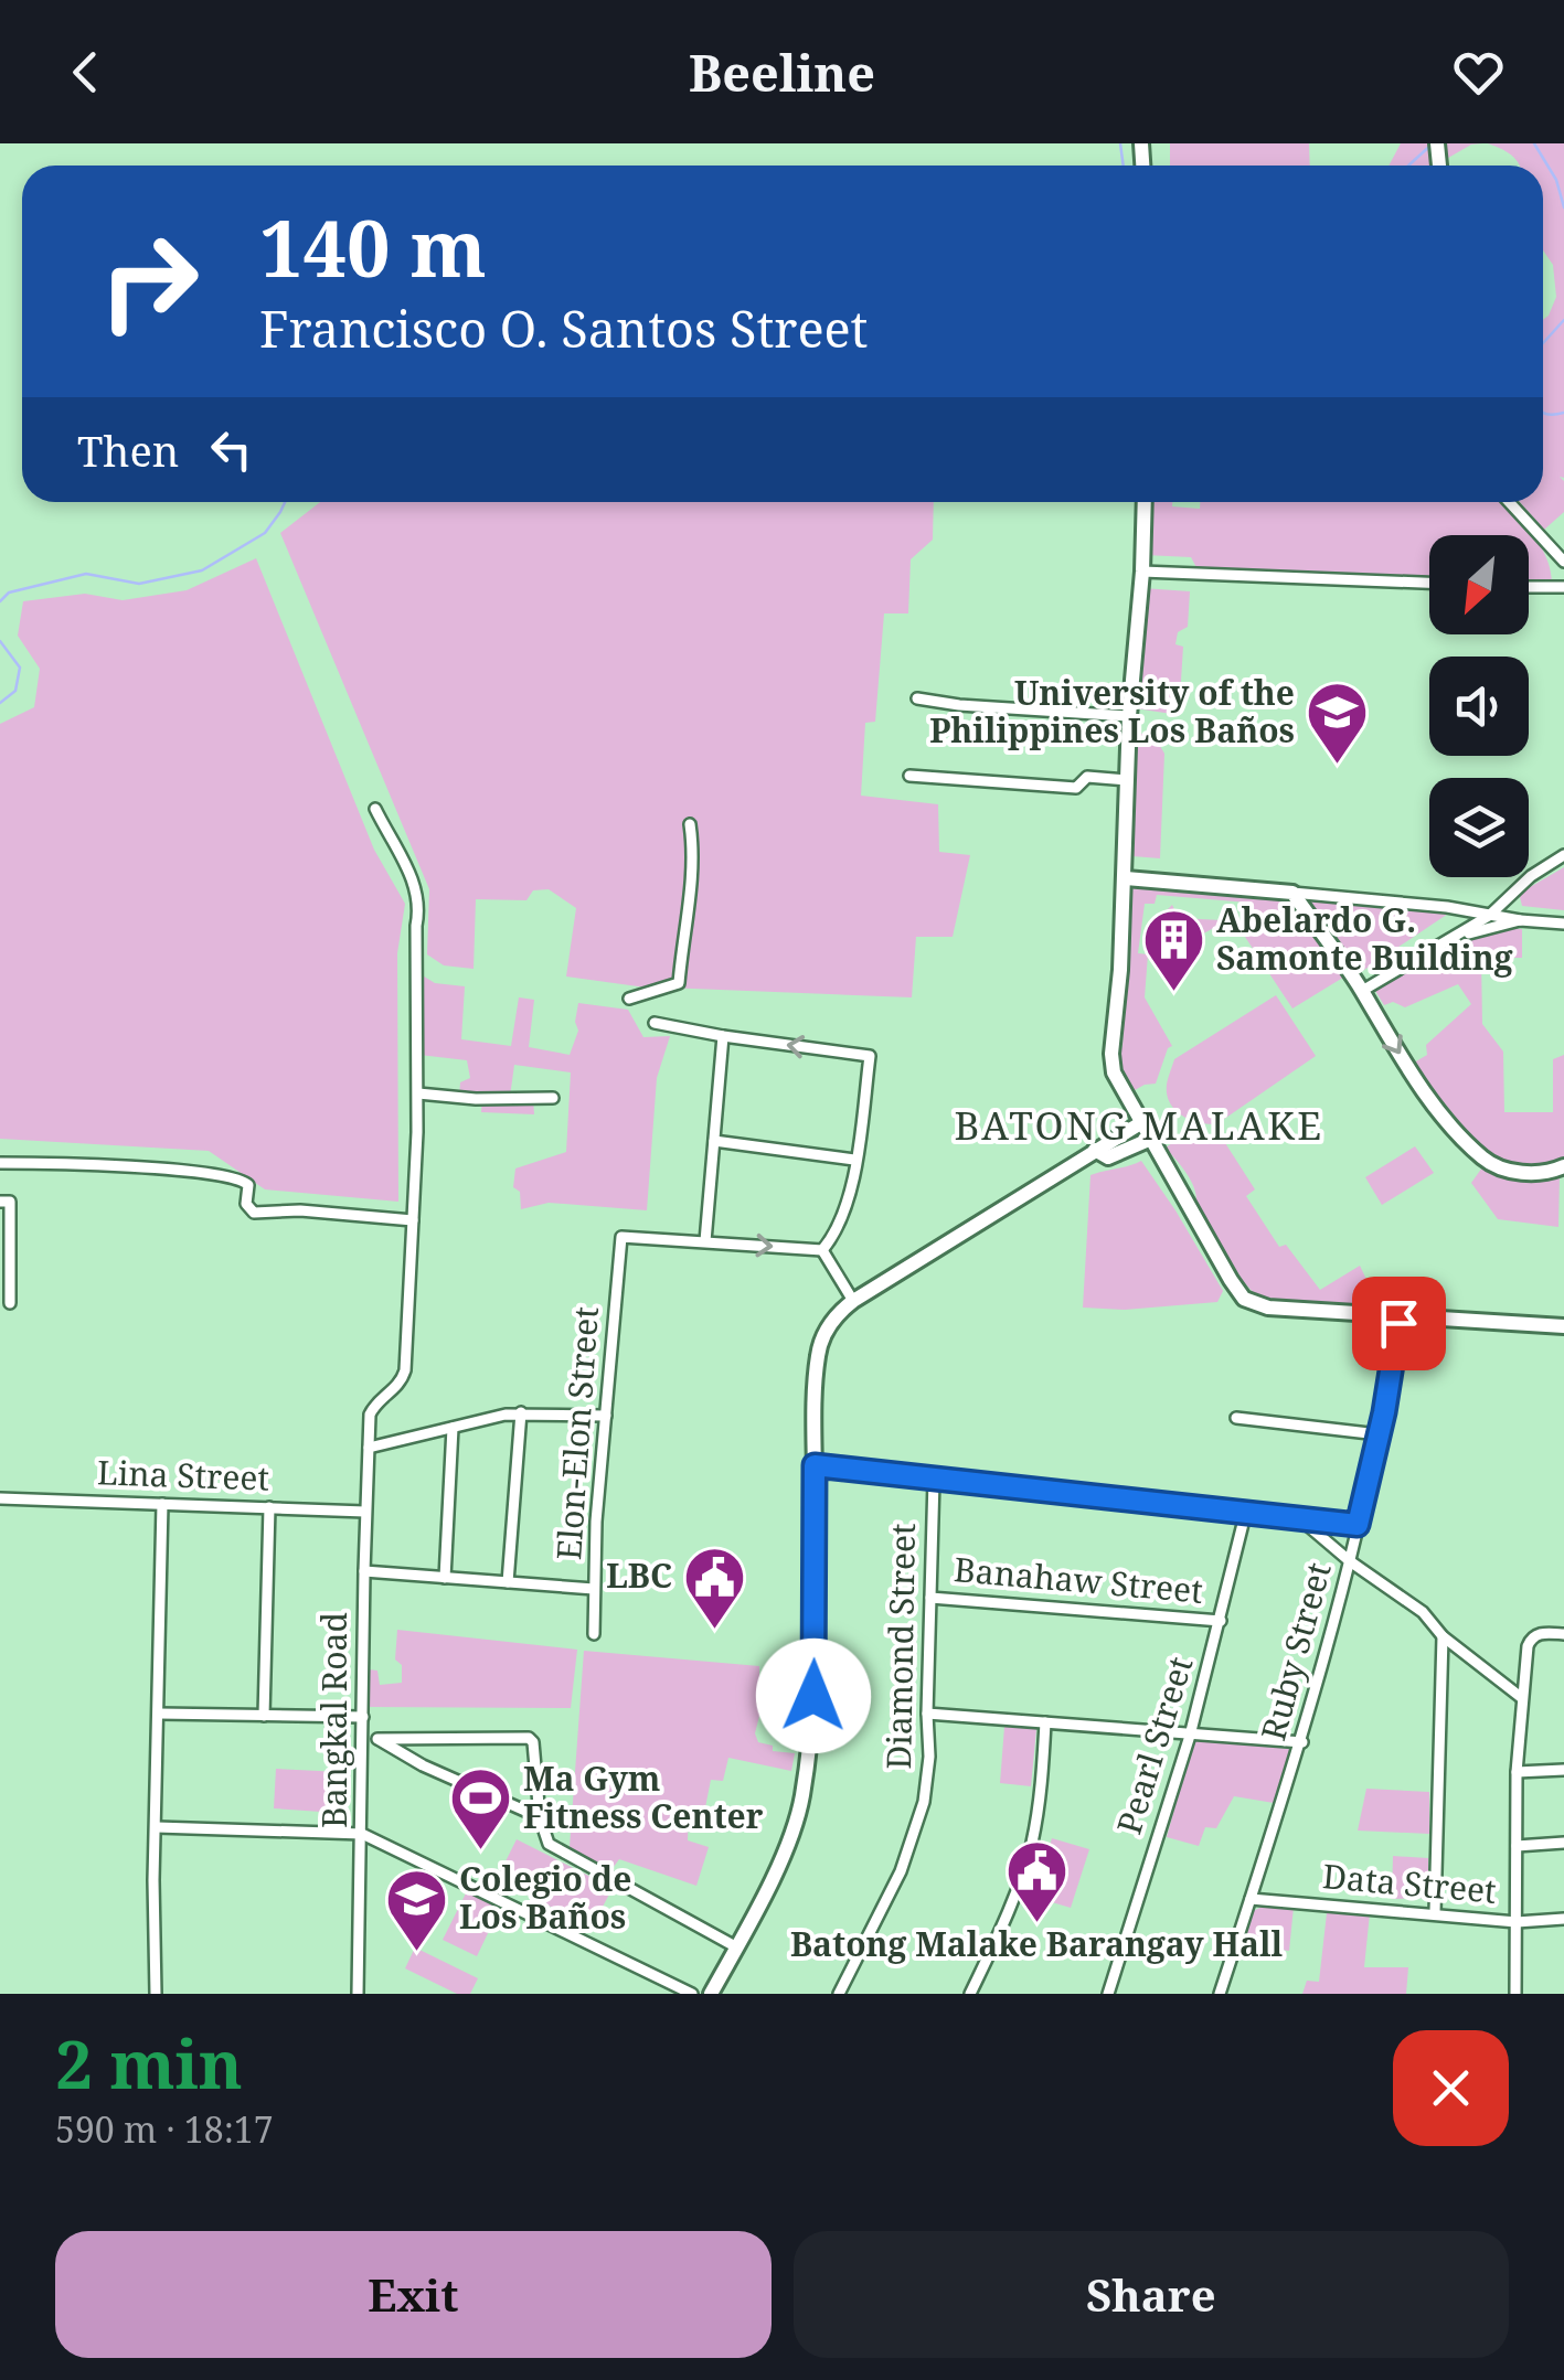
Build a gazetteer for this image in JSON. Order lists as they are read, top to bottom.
{
  "streets": {
    "street": [
      "Elon-Elon Street",
      "Lina Street",
      "Banahaw Street",
      "Diamond Street",
      "Ruby Street",
      "Bangkal Road",
      "Pearl Street",
      "Data Street"
    ]
  },
  "crossings": [
    ["Lina Street", "Bangkal Road"],
    ["Banahaw Street", "Diamond Street"],
    ["Banahaw Street", "Pearl Street"],
    ["Ruby Street", "Data Street"]
  ],
  "districts": ["BATONG MALAKE"],
  "places": {
    "school or university": ["University of the Philippines Los Baños", "Colegio de Los Baños"],
    "building": ["Abelardo G. Samonte Building"],
    "public building": ["LBC", "Batong Malake Barangay Hall"],
    "sports": ["Ma Gym Fitness Center"]
  },
  "north": "bottom left",
  "page": {
    "header": "Beeline",
    "turn": ["140 m", "Francisco O. Santos Street"],
    "then": "Then",
    "heading": ["2 min", "590 m · 18:17"],
    "buttons": ["Exit", "Share"]
  }
}
